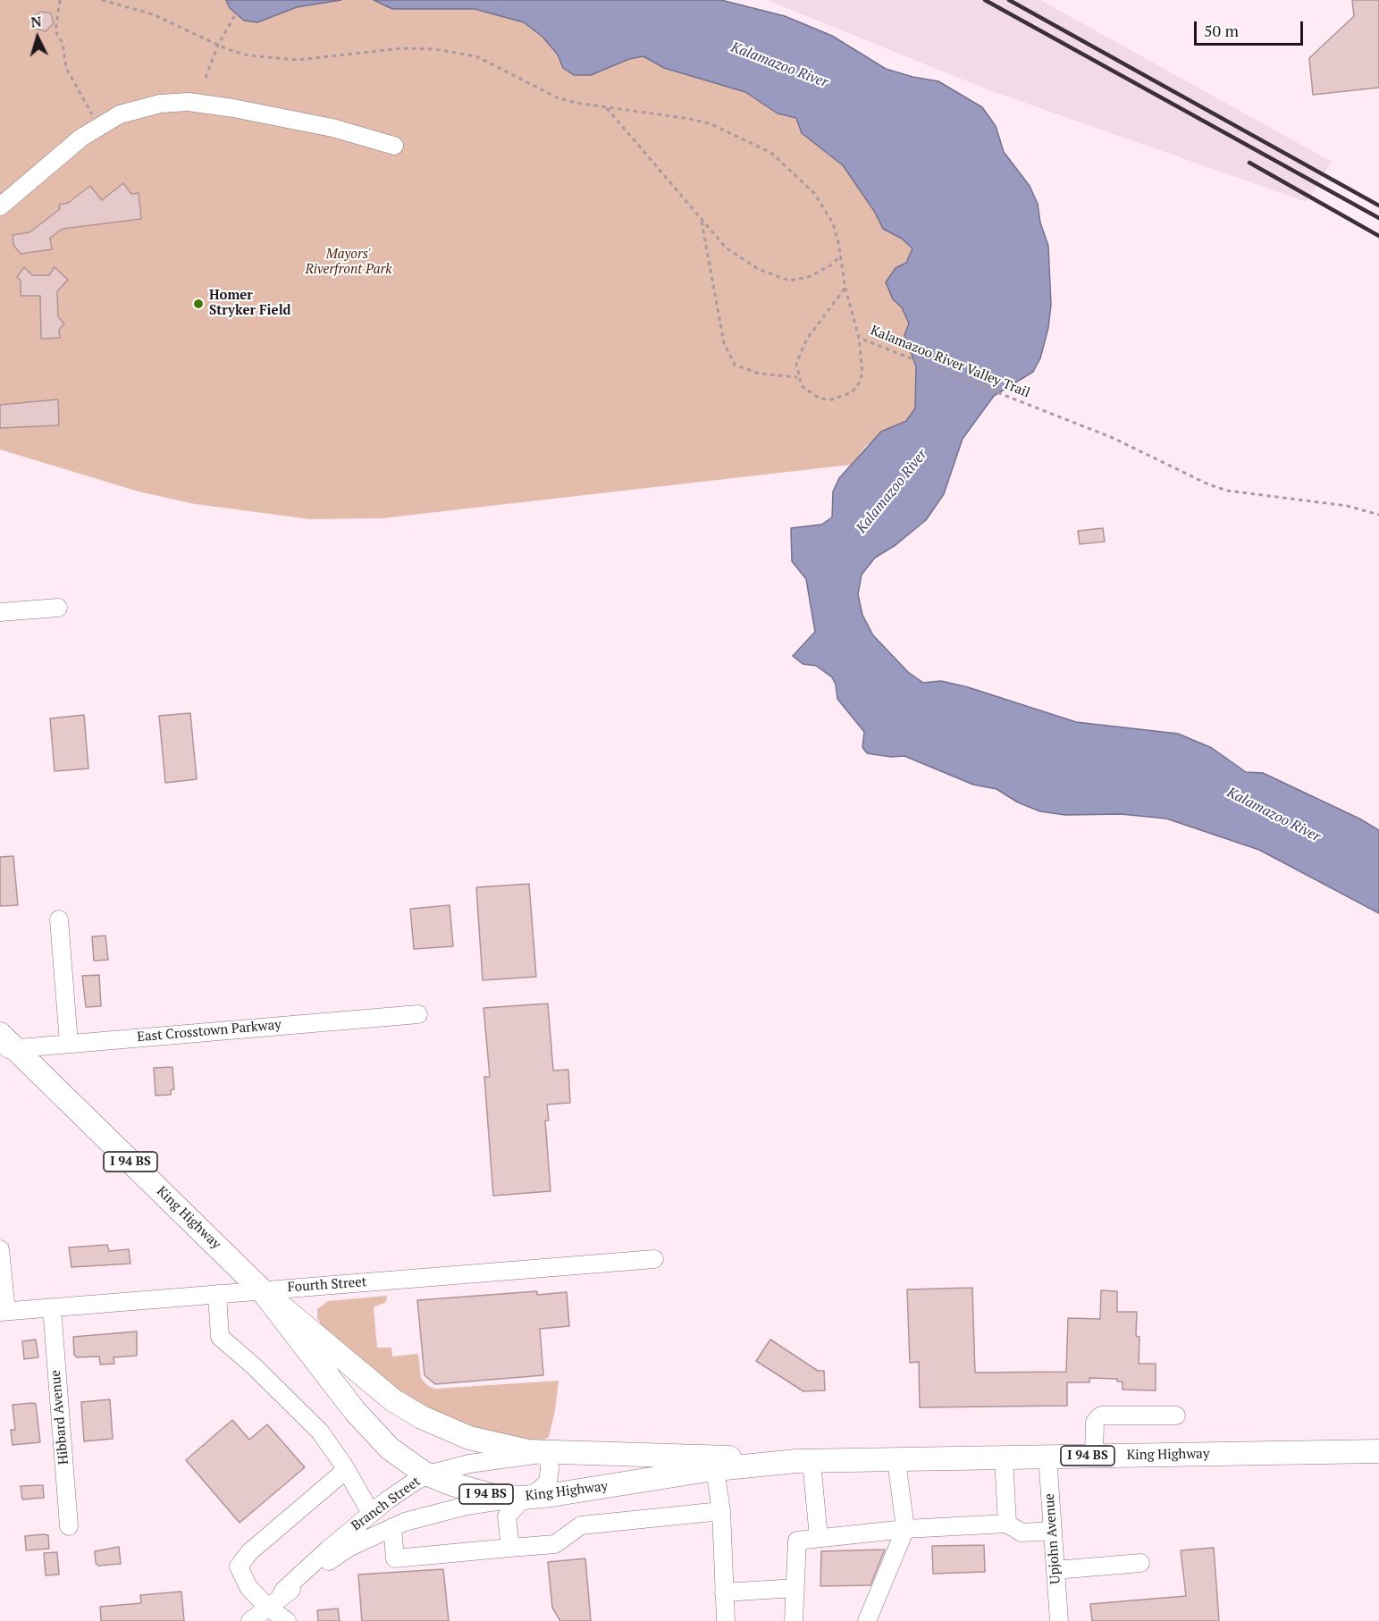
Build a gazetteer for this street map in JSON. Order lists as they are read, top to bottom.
{
  "streets": {
    "main road": ["I 94 BS", "King Highway"],
    "street": [
      "East Crosstown Parkway",
      "Fourth Street",
      "Hibbard Avenue",
      "Branch Street",
      "Upjohn Avenue"
    ],
    "path": ["Kalamazoo River Valley Trail"]
  },
  "crossings": [
    ["East Crosstown Parkway", "King Highway"],
    ["King Highway", "Fourth Street"],
    ["King Highway", "Branch Street"],
    ["King Highway", "Upjohn Avenue"],
    ["Fourth Street", "Hibbard Avenue"]
  ],
  "water": ["Kalamazoo River"],
  "parks": ["Mayors' Riverfront Park"],
  "places": ["Homer Stryker Field"],
  "scale_bar": "50 m",
  "north": "top"
}
